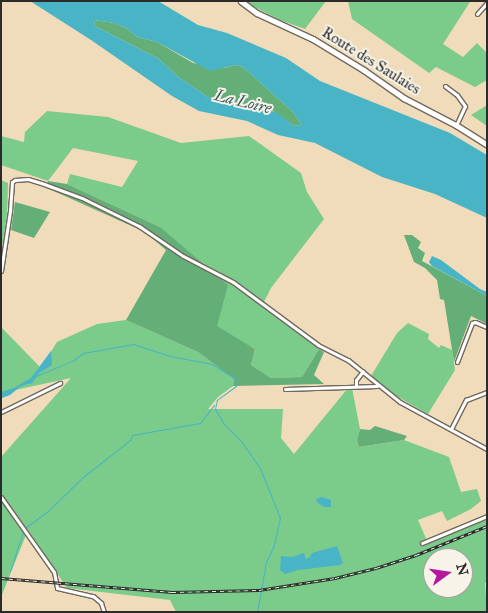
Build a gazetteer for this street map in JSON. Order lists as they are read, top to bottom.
{
  "streets": {
    "street": ["Route des Saulaies"]
  },
  "water": ["La Loire"],
  "north": "right"
}
